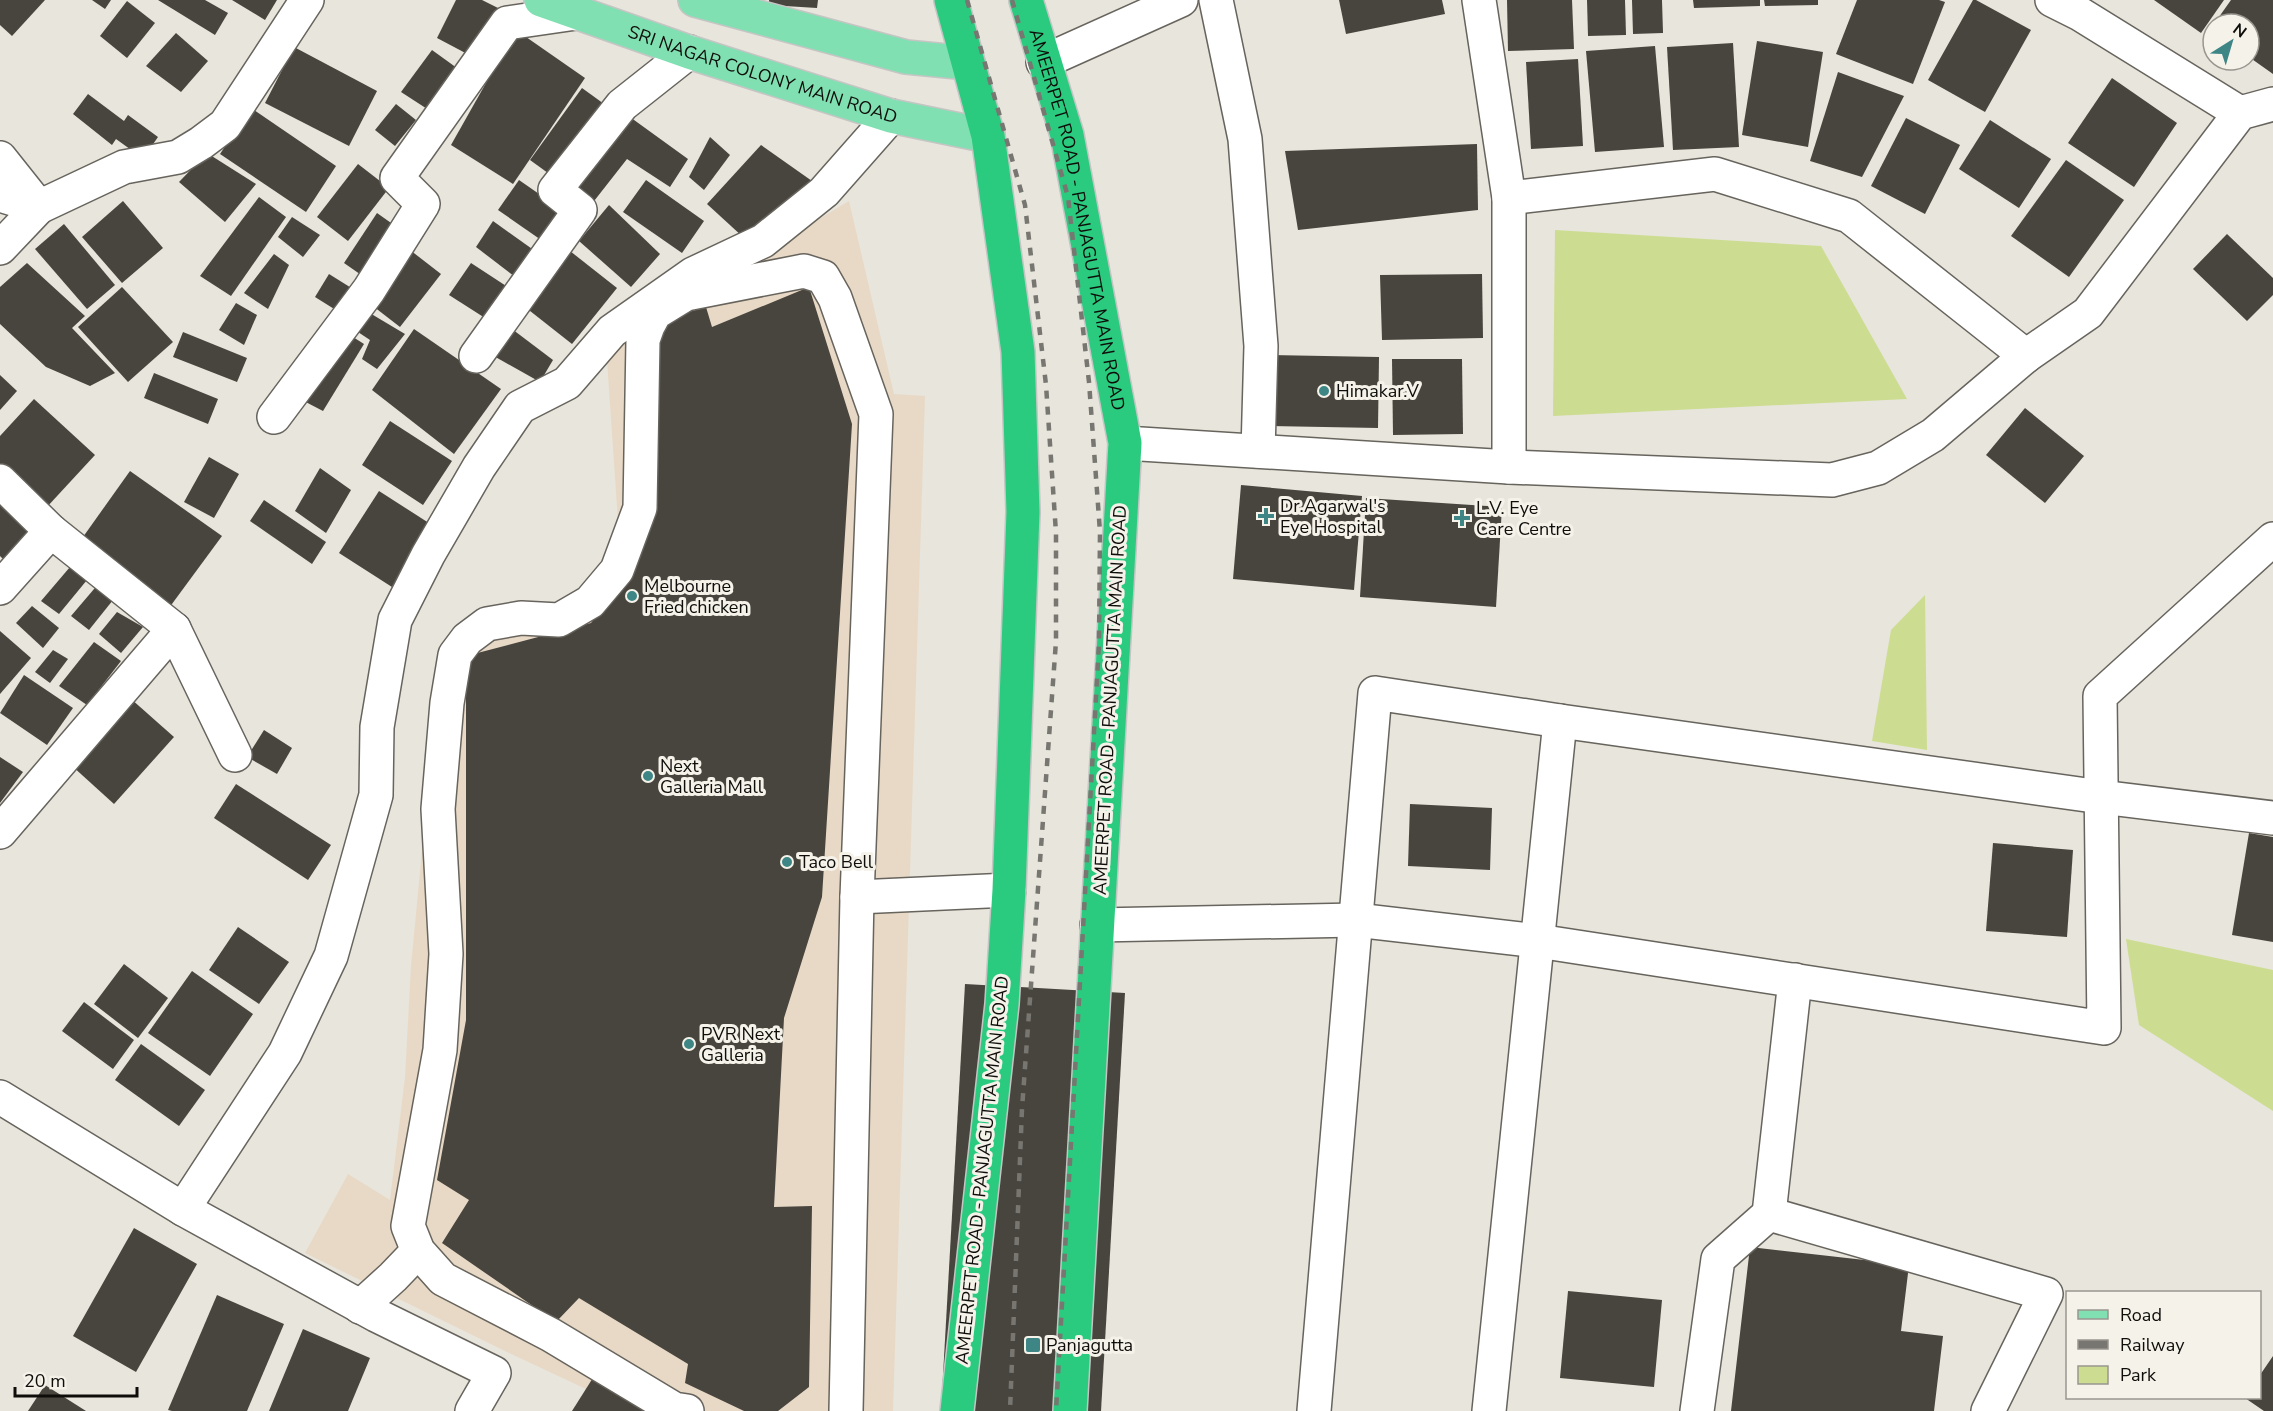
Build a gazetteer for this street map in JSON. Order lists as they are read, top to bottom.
{
  "streets": {
    "highway": ["AMEERPET ROAD - PANJAGUTTA MAIN ROAD"],
    "main road": ["SRI NAGAR COLONY MAIN ROAD"]
  },
  "crossings": [
    ["SRI NAGAR COLONY MAIN ROAD", "AMEERPET ROAD - PANJAGUTTA MAIN ROAD"]
  ],
  "places": {
    "other": [
      "Himakar.V",
      "Melbourne Fried chicken",
      "Next Galleria Mall",
      "Taco Bell",
      "PVR Next Galleria"
    ],
    "health": ["Dr.Agarwal's Eye Hospital", "L.V. Eye Care Centre"],
    "transit": ["Panjagutta"]
  },
  "legend": ["Road", "Railway", "Park"],
  "scale_bar": "20 m",
  "north": "top right"
}
